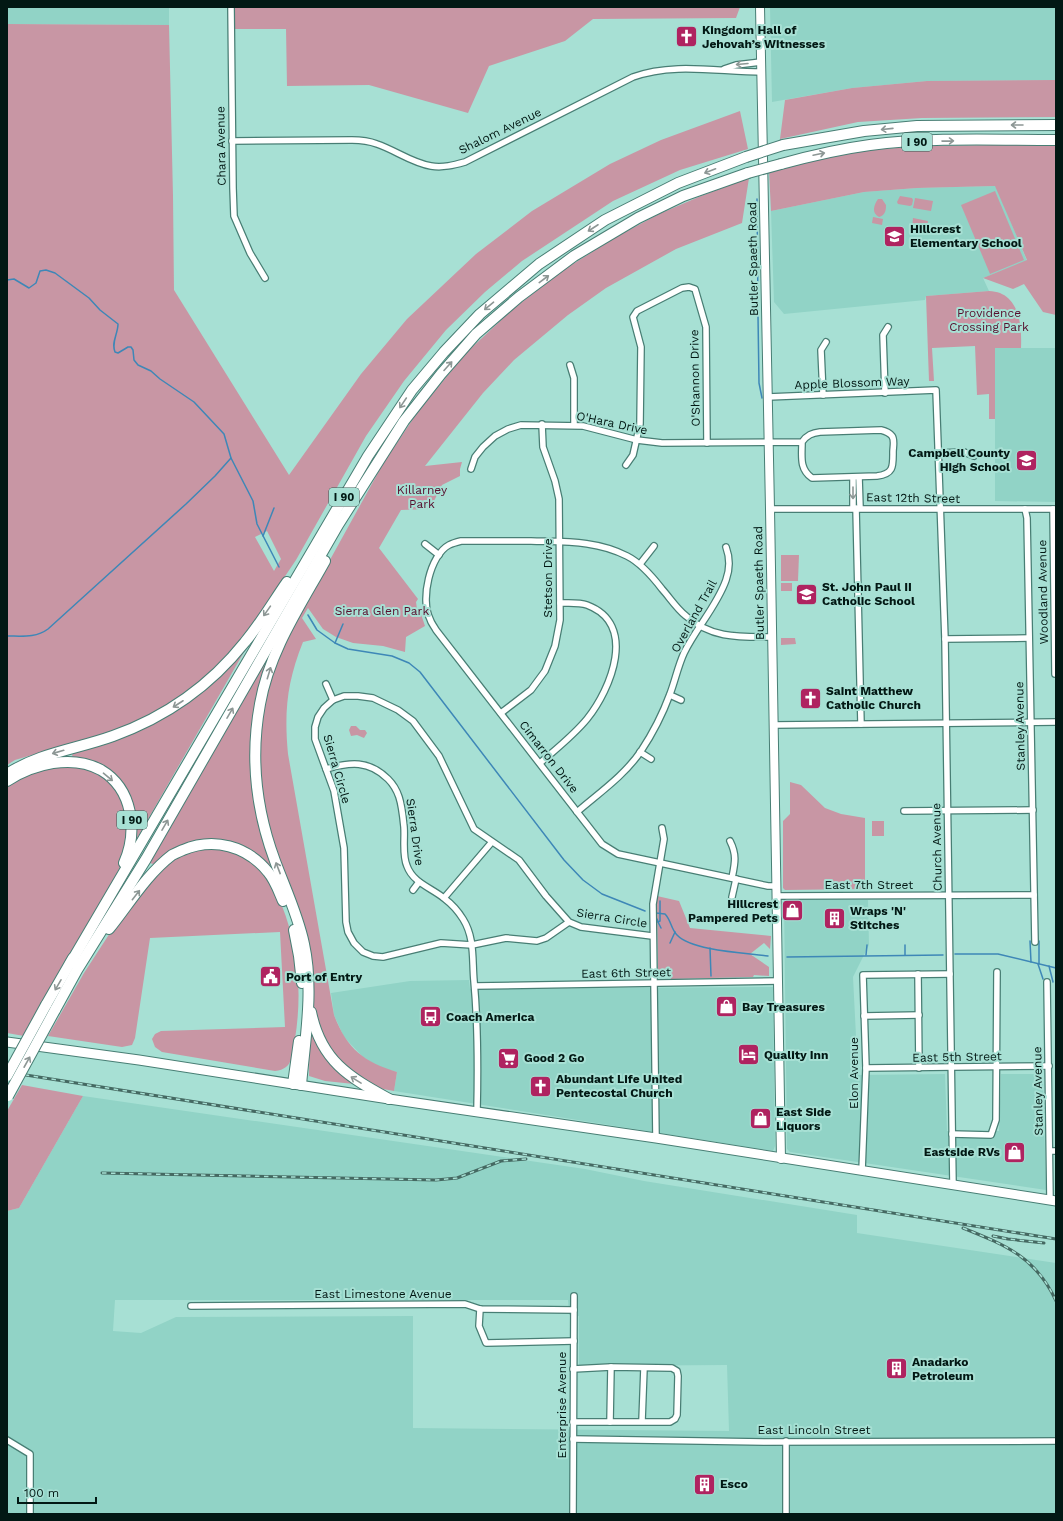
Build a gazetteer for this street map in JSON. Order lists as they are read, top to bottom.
{
  "streets": {
    "highway": ["I 90"],
    "main road": ["Butler Spaeth Road"],
    "street": [
      "Shalom Avenue",
      "Chara Avenue",
      "O'Shannon Drive",
      "Apple Blossom Way",
      "O'Hara Drive",
      "East 12th Street",
      "Stetson Drive",
      "Woodland Avenue",
      "Overland Trail",
      "Stanley Avenue",
      "Cimarron Drive",
      "Sierra Circle",
      "Sierra Drive",
      "Church Avenue",
      "East 7th Street",
      "East 6th Street",
      "East 5th Street",
      "Elon Avenue",
      "East Limestone Avenue",
      "Enterprise Avenue",
      "East Lincoln Street"
    ]
  },
  "crossings": [
    ["Shalom Avenue", "Chara Avenue"],
    ["Shalom Avenue", "Butler Spaeth Road"],
    ["Butler Spaeth Road", "Apple Blossom Way"],
    ["Butler Spaeth Road", "O'Hara Drive"],
    ["Butler Spaeth Road", "East 12th Street"],
    ["Butler Spaeth Road", "Cimarron Drive"],
    ["Butler Spaeth Road", "East 7th Street"],
    ["Butler Spaeth Road", "East 6th Street"],
    ["O'Shannon Drive", "O'Hara Drive"],
    ["Apple Blossom Way", "Church Avenue"],
    ["O'Hara Drive", "Stetson Drive"],
    ["East 12th Street", "Woodland Avenue"],
    ["East 12th Street", "Stanley Avenue"],
    ["East 12th Street", "Church Avenue"],
    ["Stetson Drive", "Cimarron Drive"],
    ["Overland Trail", "Cimarron Drive"],
    ["Stanley Avenue", "East 7th Street"],
    ["Stanley Avenue", "East 5th Street"],
    ["Sierra Circle", "Sierra Drive"],
    ["Sierra Drive", "East 6th Street"],
    ["Church Avenue", "East 7th Street"],
    ["Church Avenue", "East 5th Street"],
    ["East 5th Street", "Elon Avenue"],
    ["East Limestone Avenue", "Enterprise Avenue"],
    ["Enterprise Avenue", "East Lincoln Street"]
  ],
  "parks": ["Providence Crossing Park", "Killarney Park", "Sierra Glen Park"],
  "places": {
    "church": ["Kingdom Hall of Jehovah’s Witnesses", "Saint Matthew Catholic Church", "Abundant Life United Pentecostal Church"],
    "school or university": ["Hillcrest Elementary School", "Campbell County High School", "St. John Paul II Catholic School"],
    "shop": [
      "Hillcrest Pampered Pets",
      "Bay Treasures",
      "East Side Liquors",
      "Eastside RVs"
    ],
    "building": ["Wraps 'N' Stitches", "Anadarko Petroleum", "Esco"],
    "public building": ["Port of Entry"],
    "bus stop": ["Coach America"],
    "hotel": ["Quality Inn"],
    "supermarket": ["Good 2 Go"]
  },
  "scale_bar": "100 m"
}
